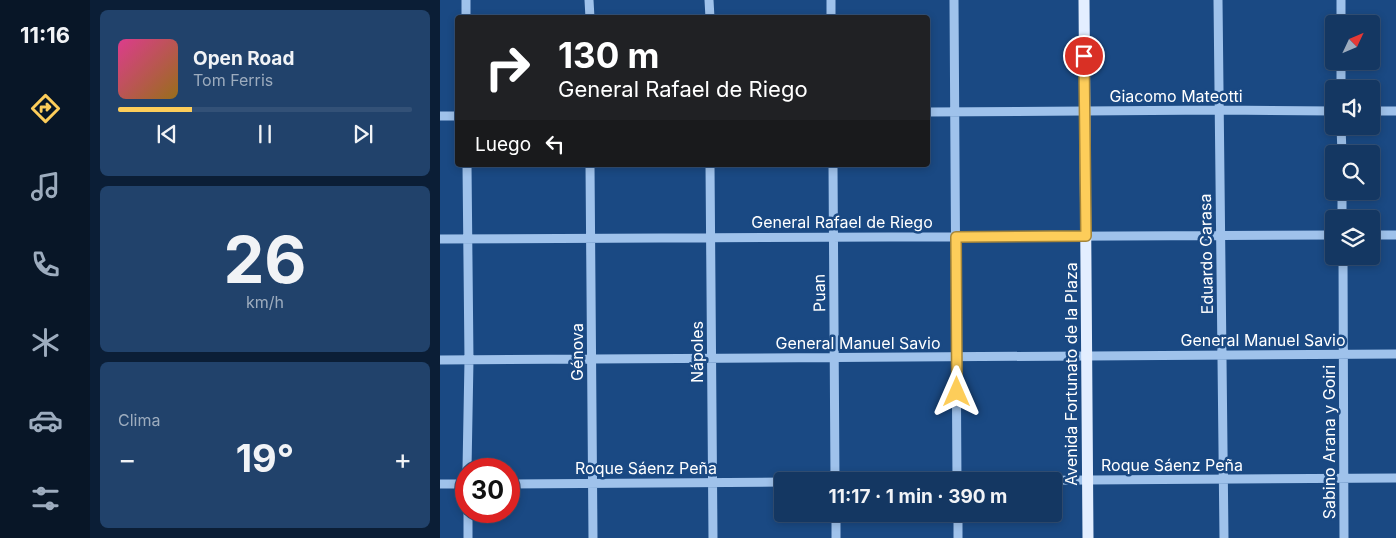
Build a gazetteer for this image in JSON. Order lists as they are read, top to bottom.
{
  "streets": {
    "main road": ["Avenida Fortunato de la Plaza"],
    "street": [
      "Giacomo Mateotti",
      "General Rafael de Riego",
      "Eduardo Carasa",
      "Puan",
      "General Manuel Savio",
      "Génova",
      "Nápoles",
      "Sabino Arana y Goiri",
      "Roque Sáenz Peña"
    ]
  },
  "crossings": [
    ["Giacomo Mateotti", "Eduardo Carasa"],
    ["Giacomo Mateotti", "Avenida Fortunato de la Plaza"],
    ["General Rafael de Riego", "Eduardo Carasa"],
    ["General Rafael de Riego", "Puan"],
    ["General Rafael de Riego", "Génova"],
    ["General Rafael de Riego", "Nápoles"],
    ["General Rafael de Riego", "Avenida Fortunato de la Plaza"],
    ["Eduardo Carasa", "General Manuel Savio"],
    ["Eduardo Carasa", "Roque Sáenz Peña"],
    ["Puan", "General Manuel Savio"],
    ["General Manuel Savio", "Génova"],
    ["General Manuel Savio", "Nápoles"],
    ["General Manuel Savio", "Avenida Fortunato de la Plaza"],
    ["General Manuel Savio", "Sabino Arana y Goiri"],
    ["Génova", "Roque Sáenz Peña"],
    ["Nápoles", "Roque Sáenz Peña"],
    ["Avenida Fortunato de la Plaza", "Roque Sáenz Peña"],
    ["Sabino Arana y Goiri", "Roque Sáenz Peña"]
  ],
  "north": "top right",
  "page": {
    "tabs": "11:16",
    "turn": ["130 m", "General Rafael de Riego"],
    "song": ["Open Road", "Tom Ferris"],
    "then": "Luego",
    "tile": [
      ["26", "km/h"],
      "Clima"
    ],
    "heat": ["−", "19°", "+"],
    "limit": "30",
    "trip": "11:17 · 1 min · 390 m"
  }
}
